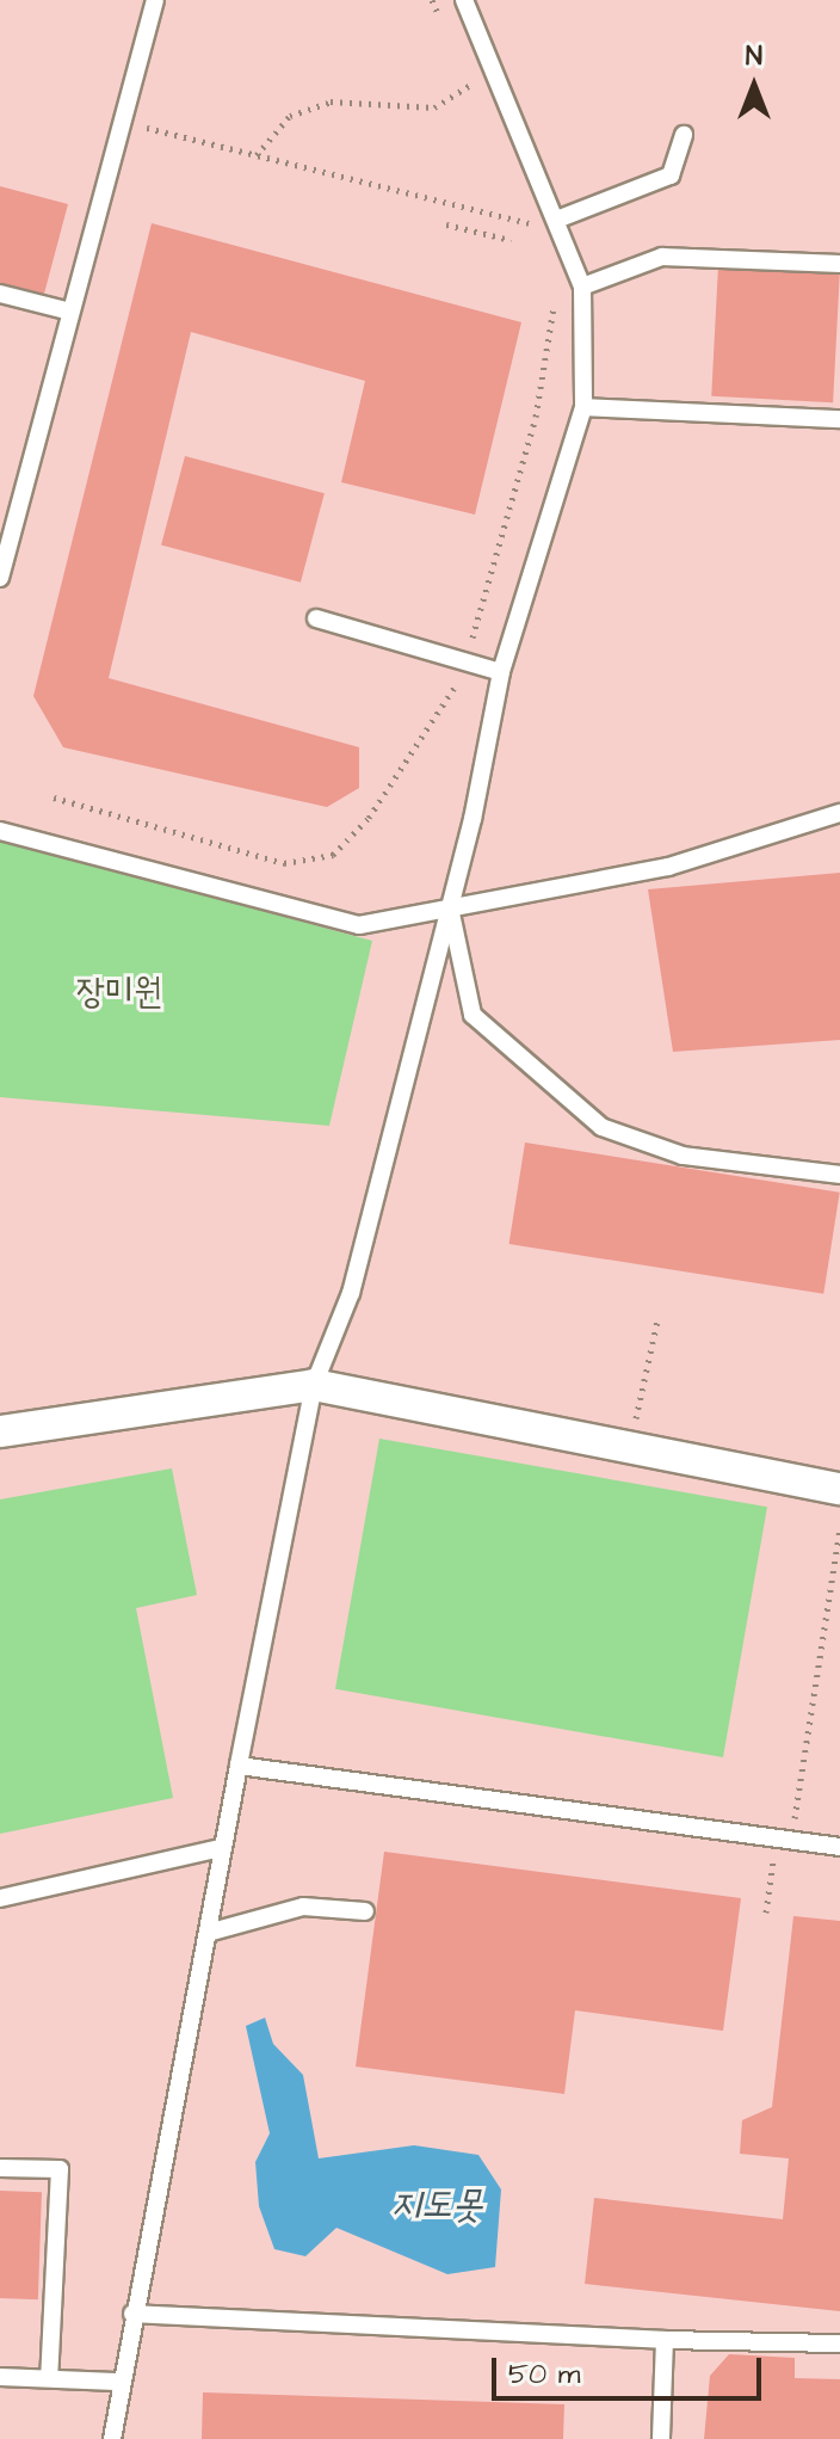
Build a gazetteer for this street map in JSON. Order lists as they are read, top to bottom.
{
  "water": ["지도못"],
  "parks": ["장미원"],
  "scale_bar": "50 m",
  "north": "top"
}
